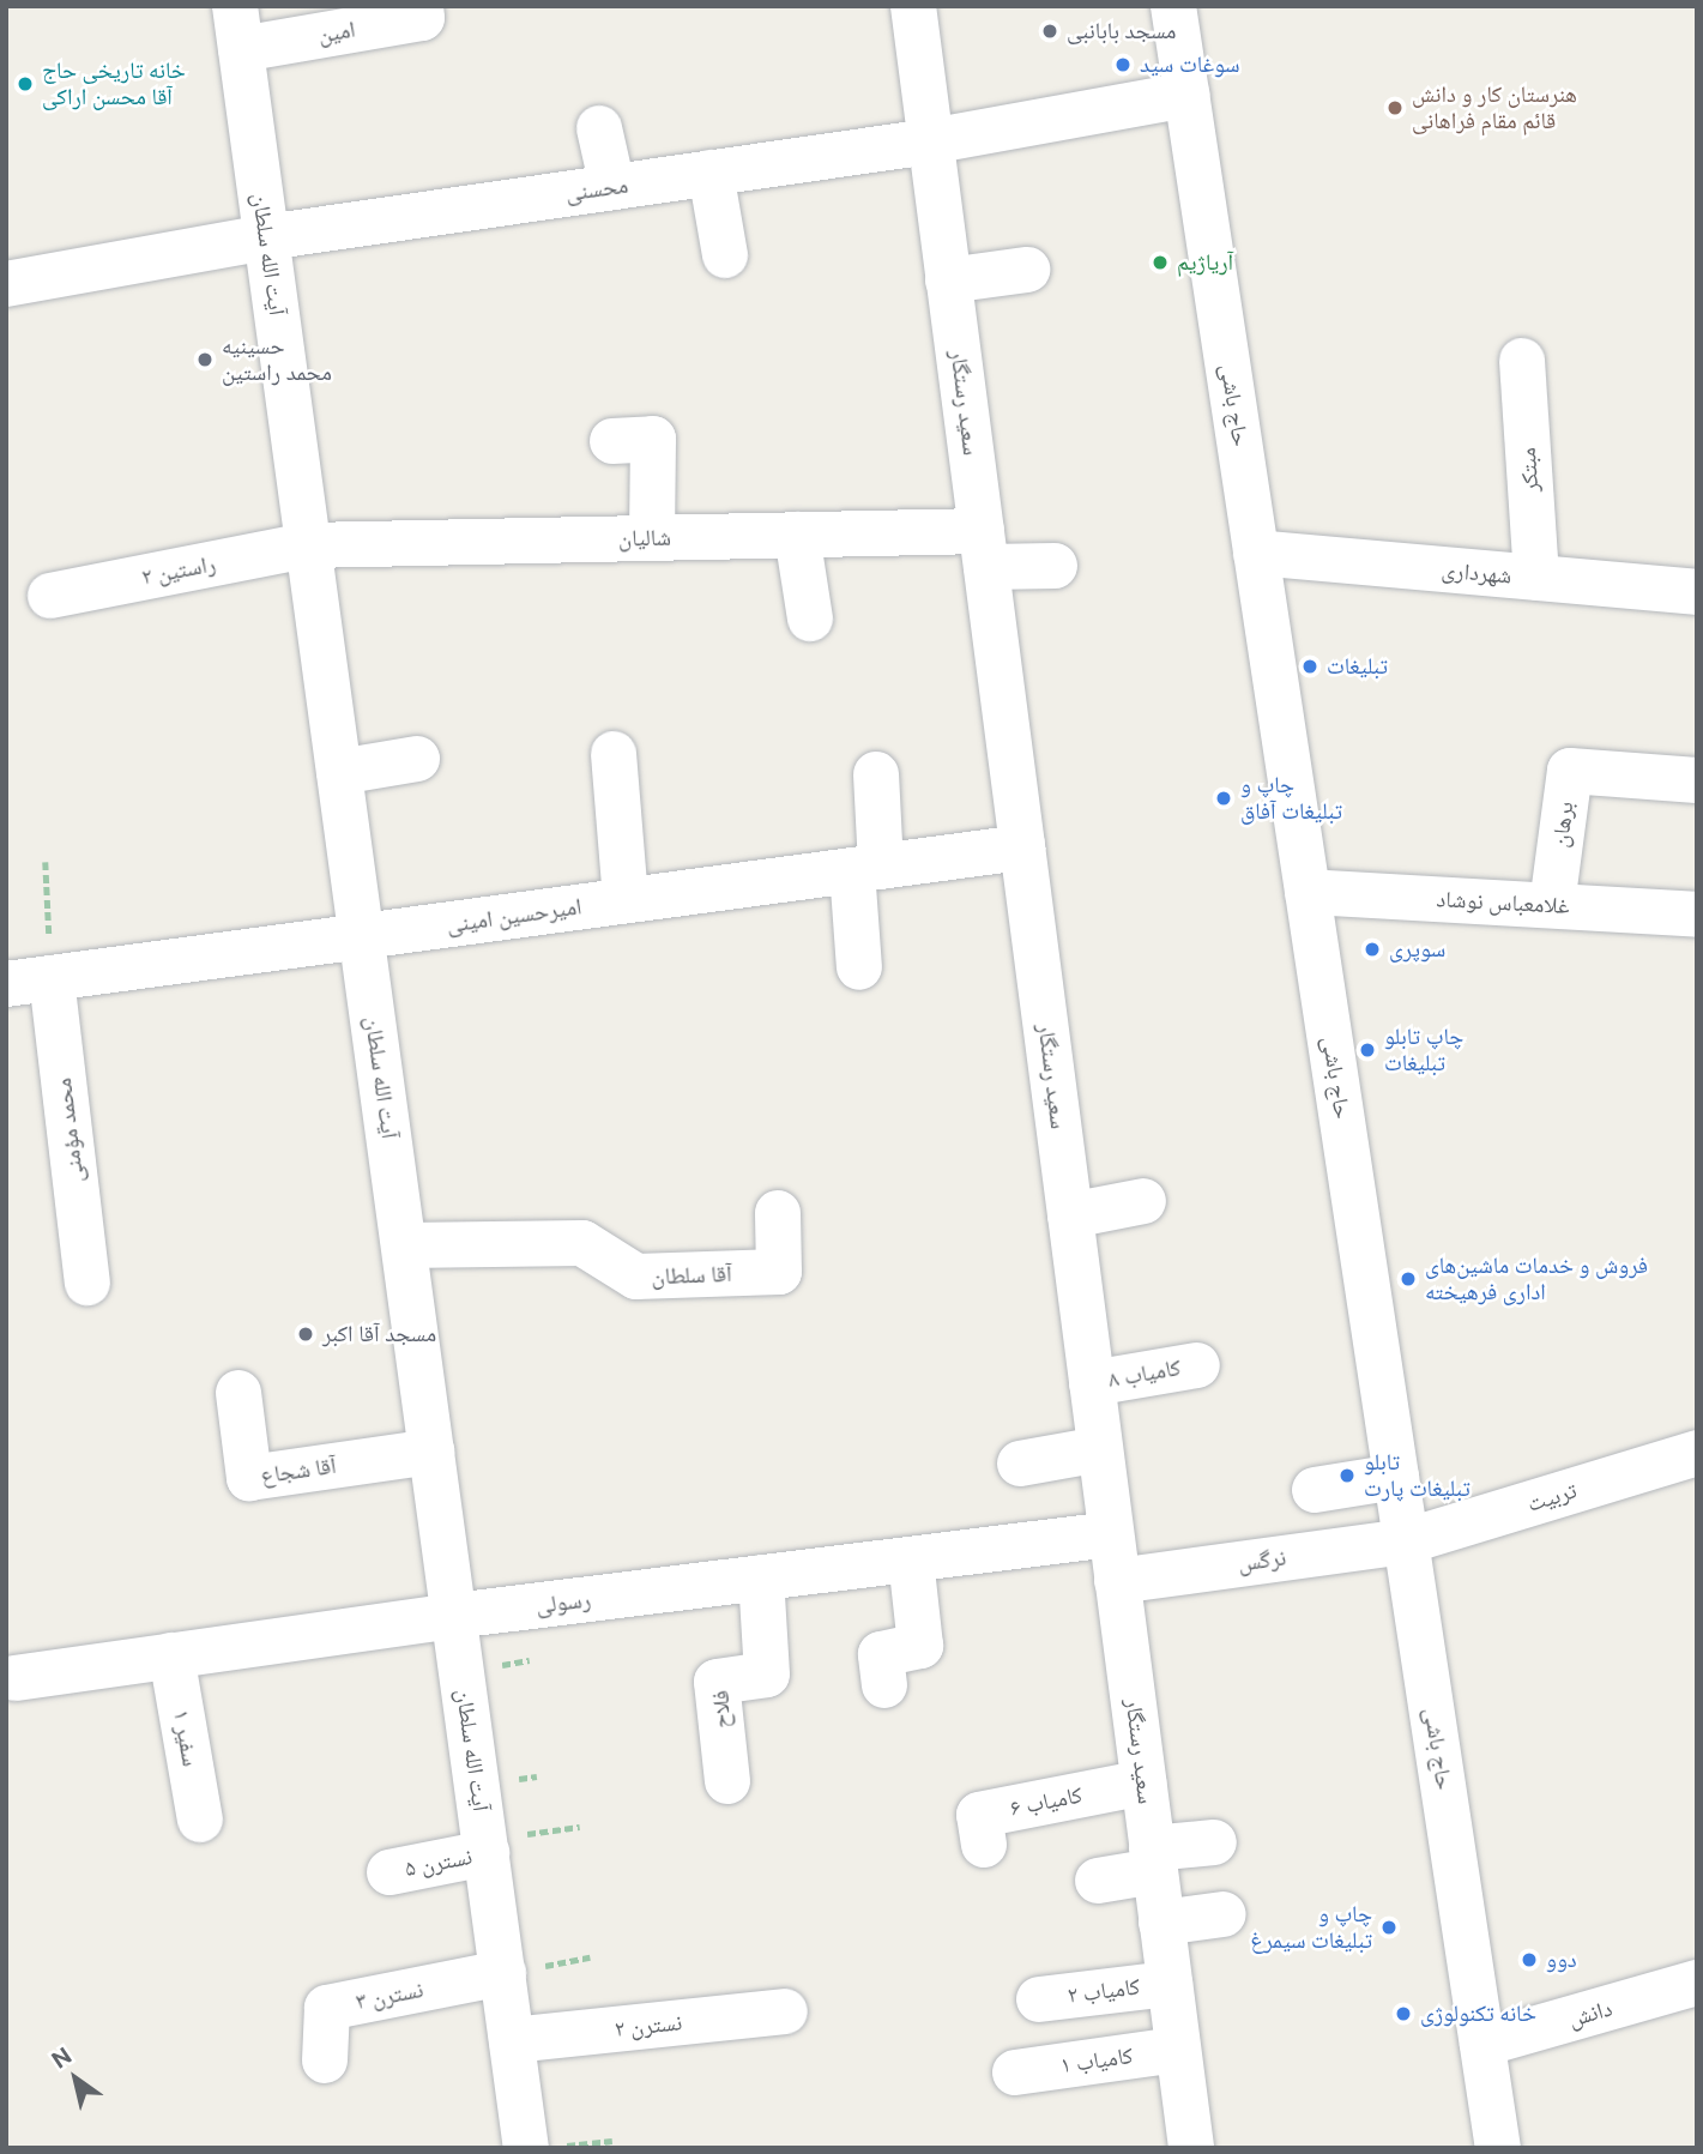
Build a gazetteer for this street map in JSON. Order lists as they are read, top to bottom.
{
  "streets": {
    "street": [
      "امین",
      "محسنی",
      "آیت الله سلطان",
      "سعید رستگار",
      "حاج باشی",
      "مبتکر",
      "شالیان",
      "راستین ۲",
      "شهرداری",
      "برهان",
      "غلامعباس نوشاد",
      "امیرحسین امینی",
      "محمد مؤمنی",
      "آقا سلطان",
      "کامیاب ۸",
      "آقا شجاع",
      "تربیت",
      "نرگس",
      "رسولی",
      "فلاح",
      "سفیر ۱",
      "کامیاب ۶",
      "نسترن ۵",
      "کامیاب ۲",
      "نسترن ۳",
      "دانش",
      "نسترن ۲",
      "کامیاب ۱"
    ]
  },
  "crossings": [
    ["امین", "آیت الله سلطان"],
    ["محسنی", "آیت الله سلطان"],
    ["محسنی", "سعید رستگار"],
    ["محسنی", "حاج باشی"],
    ["آیت الله سلطان", "شالیان"],
    ["آیت الله سلطان", "راستین ۲"],
    ["آیت الله سلطان", "امیرحسین امینی"],
    ["آیت الله سلطان", "آقا سلطان"],
    ["آیت الله سلطان", "آقا شجاع"],
    ["آیت الله سلطان", "رسولی"],
    ["آیت الله سلطان", "نسترن ۵"],
    ["آیت الله سلطان", "نسترن ۳"],
    ["آیت الله سلطان", "نسترن ۲"],
    ["سعید رستگار", "شالیان"],
    ["سعید رستگار", "امیرحسین امینی"],
    ["سعید رستگار", "کامیاب ۸"],
    ["سعید رستگار", "نرگس"],
    ["سعید رستگار", "رسولی"],
    ["سعید رستگار", "کامیاب ۶"],
    ["سعید رستگار", "کامیاب ۲"],
    ["سعید رستگار", "کامیاب ۱"],
    ["حاج باشی", "شهرداری"],
    ["حاج باشی", "غلامعباس نوشاد"],
    ["حاج باشی", "تربیت"],
    ["حاج باشی", "نرگس"],
    ["حاج باشی", "دانش"],
    ["مبتکر", "شهرداری"],
    ["شالیان", "راستین ۲"],
    ["برهان", "غلامعباس نوشاد"],
    ["امیرحسین امینی", "محمد مؤمنی"],
    ["تربیت", "نرگس"],
    ["رسولی", "فلاح"],
    ["رسولی", "سفیر ۱"]
  ],
  "places": [
    "مسجد بابانبی",
    "سوغات سید",
    "خانه تاریخی حاج آقا محسن اراکی",
    "هنرستان کار و دانش قائم مقام فراهانی",
    "آریاژیم",
    "حسینیه محمد راستین",
    "تبلیغات",
    "چاپ و تبلیغات آفاق",
    "سوپری",
    "چاپ تابلو تبلیغات",
    "فروش و خدمات ماشین‌های اداری فرهیخته",
    "مسجد آقا اکبر",
    "تابلو تبلیغات پارت",
    "چاپ و تبلیغات سیمرغ",
    "دوو",
    "خانه تکنولوژی"
  ],
  "north": "top left"
}
